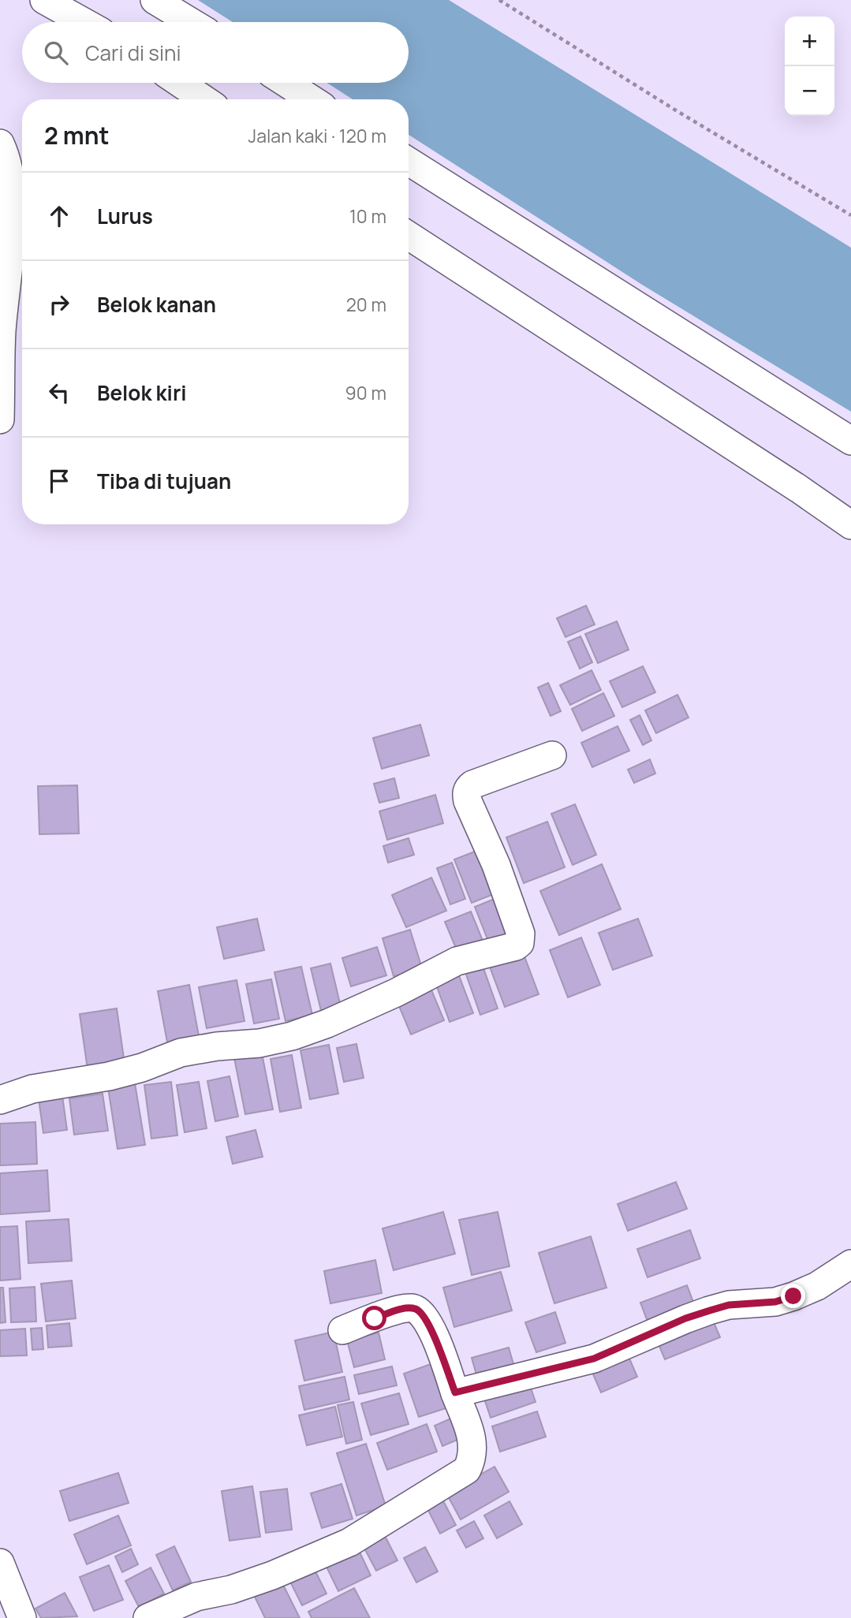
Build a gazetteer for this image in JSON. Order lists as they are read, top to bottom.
{
  "page": {
    "map_buttons": ["+", "−"],
    "search": "Cari di sini",
    "heading": ["2 mnt", "Jalan kaki · 120 m"],
    "list": [
      ["Lurus", "10 m"],
      ["Belok kanan", "20 m"],
      ["Belok kiri", "90 m"],
      "Tiba di tujuan"
    ]
  }
}
